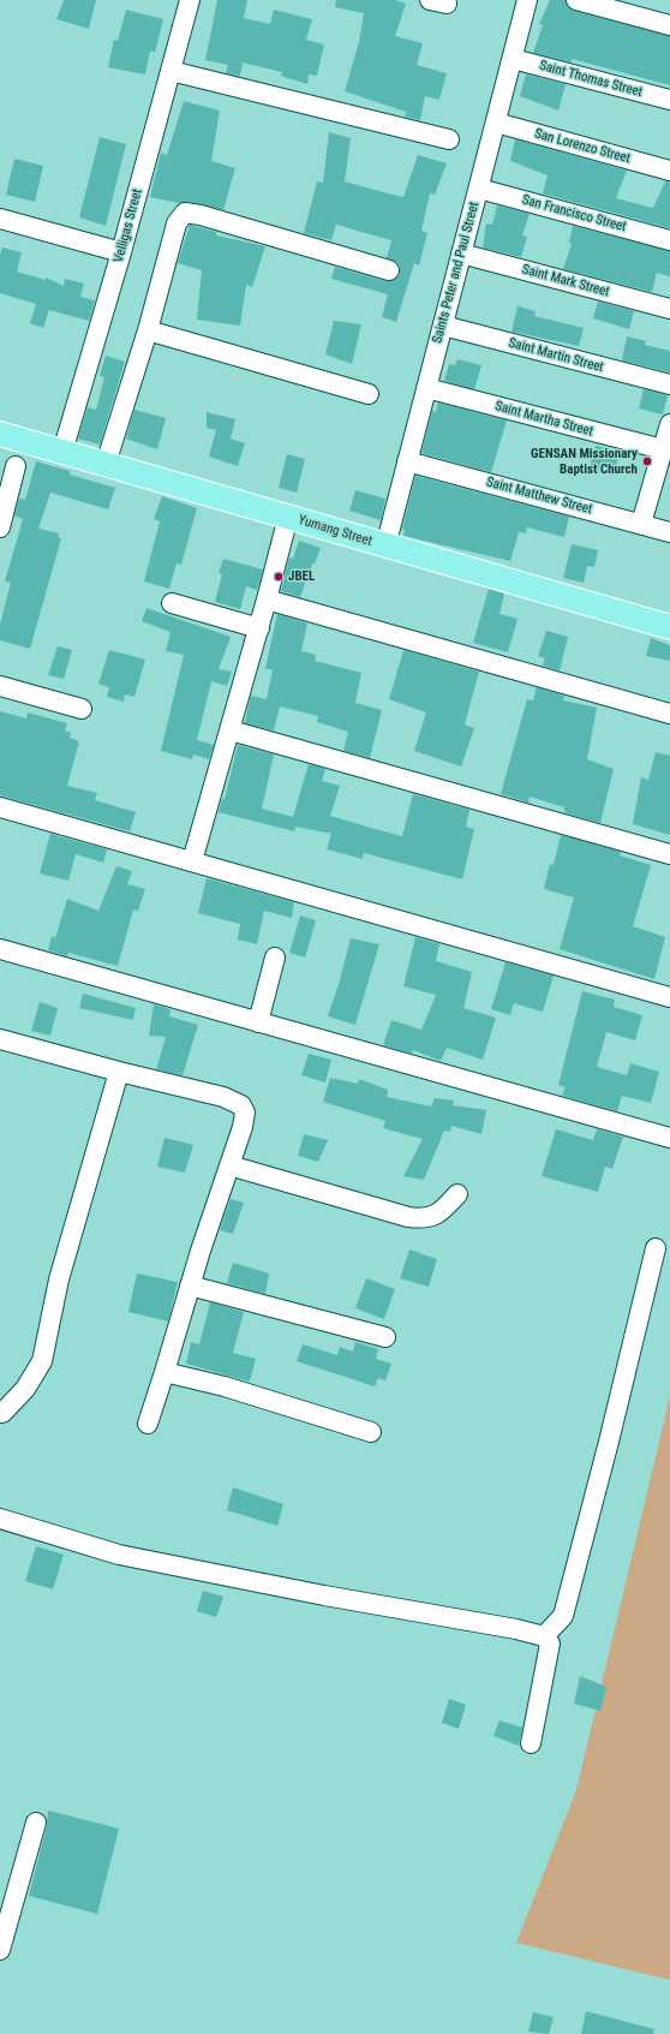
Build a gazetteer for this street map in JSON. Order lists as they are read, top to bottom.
{
  "streets": {
    "main road": ["Yumang Street"],
    "street": [
      "Saint Thomas Street",
      "San Lorenzo Street",
      "San Francisco Street",
      "Velligas Street",
      "Saints Peter and Paul Street",
      "Saint Mark Street",
      "Saint Martin Street",
      "Saint Martha Street",
      "Saint Matthew Street"
    ]
  },
  "crossings": [
    ["Saint Thomas Street", "Saints Peter and Paul Street"],
    ["San Lorenzo Street", "Saints Peter and Paul Street"],
    ["San Francisco Street", "Saints Peter and Paul Street"],
    ["Velligas Street", "Yumang Street"],
    ["Saints Peter and Paul Street", "Saint Mark Street"],
    ["Saints Peter and Paul Street", "Saint Martin Street"],
    ["Saints Peter and Paul Street", "Saint Martha Street"],
    ["Saints Peter and Paul Street", "Saint Matthew Street"],
    ["Saints Peter and Paul Street", "Yumang Street"]
  ],
  "places": ["GENSAN Missionary Baptist Church", "JBEL"]
}
